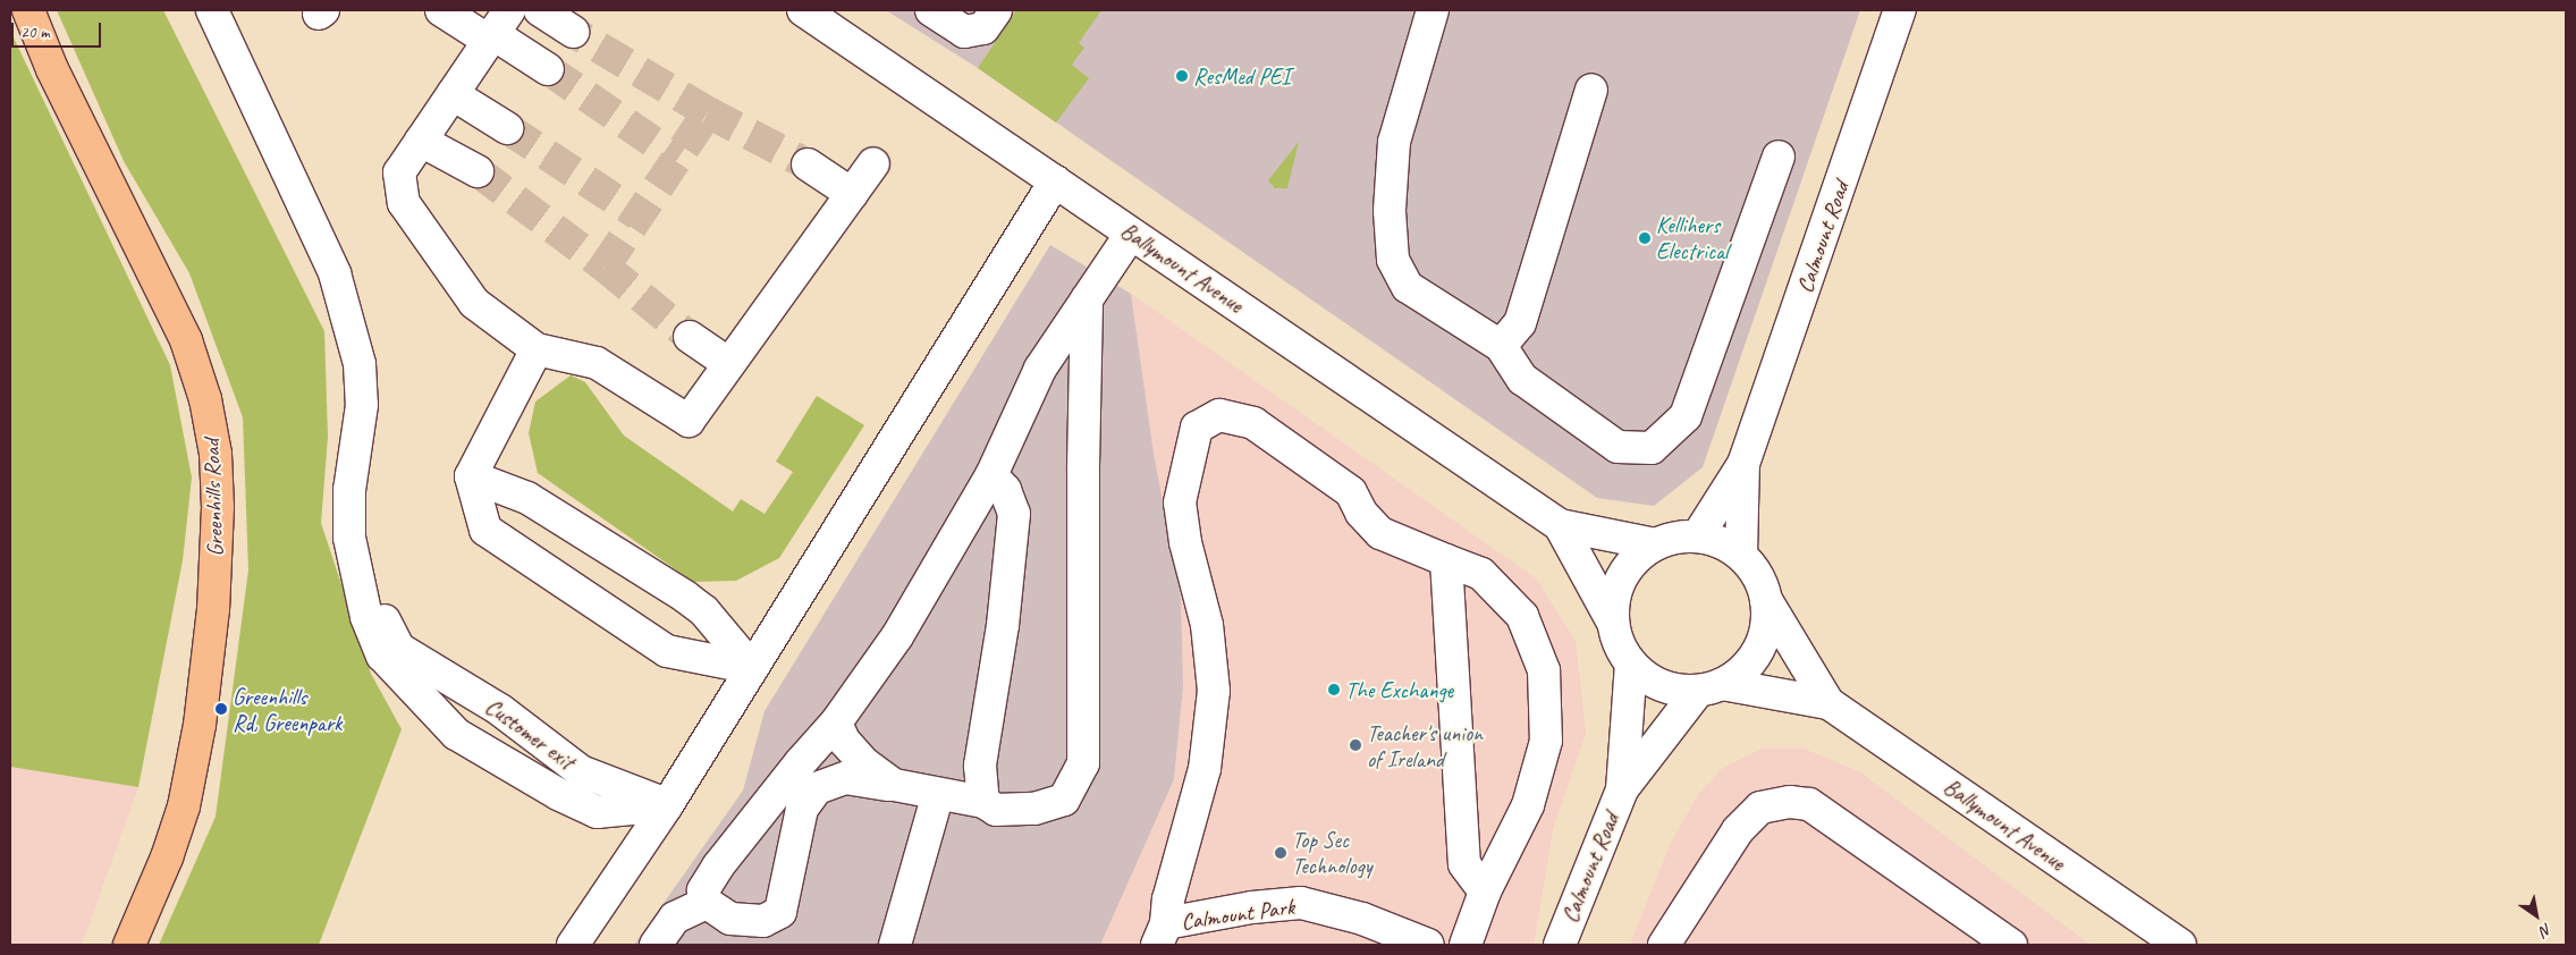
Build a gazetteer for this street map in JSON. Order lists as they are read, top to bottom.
{
  "streets": {
    "main road": ["Greenhills Road"],
    "street": [
      "Calmount Road",
      "Ballymount Avenue",
      "Customer exit",
      "Calmount Park"
    ]
  },
  "crossings": [
    ["Calmount Road", "Ballymount Avenue"]
  ],
  "places": [
    "ResMed PEI",
    "Kellihers Electrical",
    "The Exchange",
    "Greenhills Rd, Greenpark",
    "Teacher's union of Ireland",
    "Top Sec Technology"
  ],
  "scale_bar": "20 m",
  "north": "bottom right"
}
